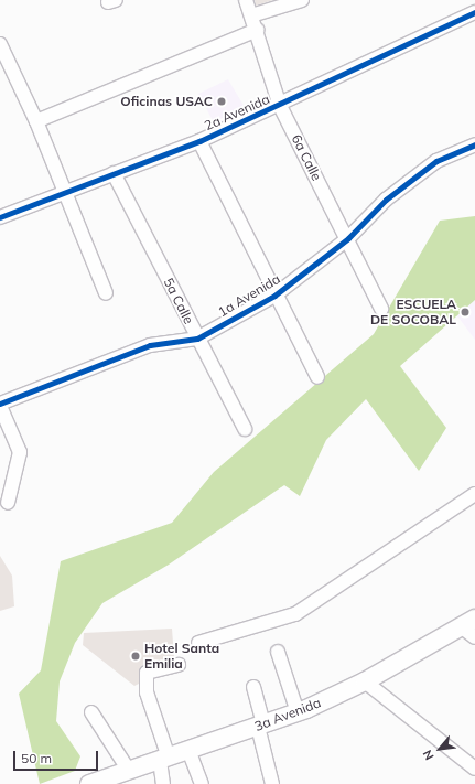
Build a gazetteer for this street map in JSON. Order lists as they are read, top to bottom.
{
  "streets": {
    "main road": ["3a Avenida"],
    "street": [
      "2a Avenida",
      "6a Calle",
      "1a Avenida",
      "5a Calle"
    ]
  },
  "crossings": [
    ["2a Avenida", "6a Calle"],
    ["2a Avenida", "5a Calle"],
    ["6a Calle", "1a Avenida"],
    ["1a Avenida", "5a Calle"]
  ],
  "places": ["Oficinas USAC", "ESCUELA DE SOCOBAL", "Hotel Santa Emilia"],
  "scale_bar": "50 m",
  "north": "bottom left"
}
